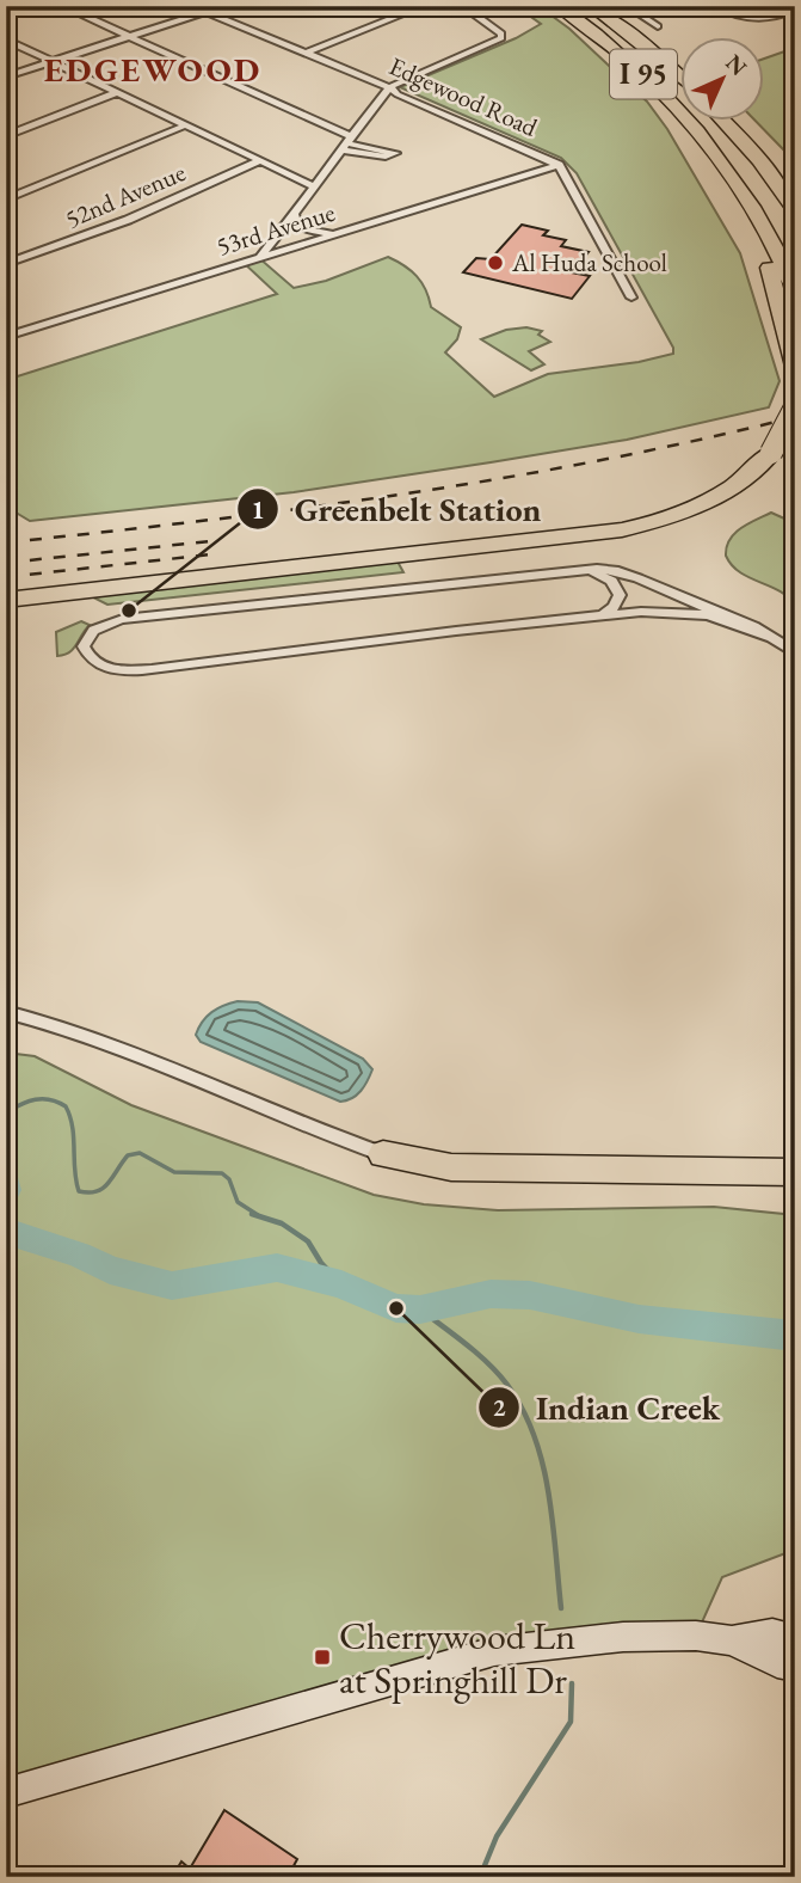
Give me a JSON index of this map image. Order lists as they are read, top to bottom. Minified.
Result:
{"streets":{"highway":["I 95"],"street":["Edgewood Road","52nd Avenue","53rd Avenue"]},"crossings":[["Edgewood Road","53rd Avenue"]],"districts":["EDGEWOOD"],"places":{"other":["Al Huda School","Greenbelt Station","Indian Creek"],"transit":["Cherrywood Ln at Springhill Dr"]},"north":"top right"}
